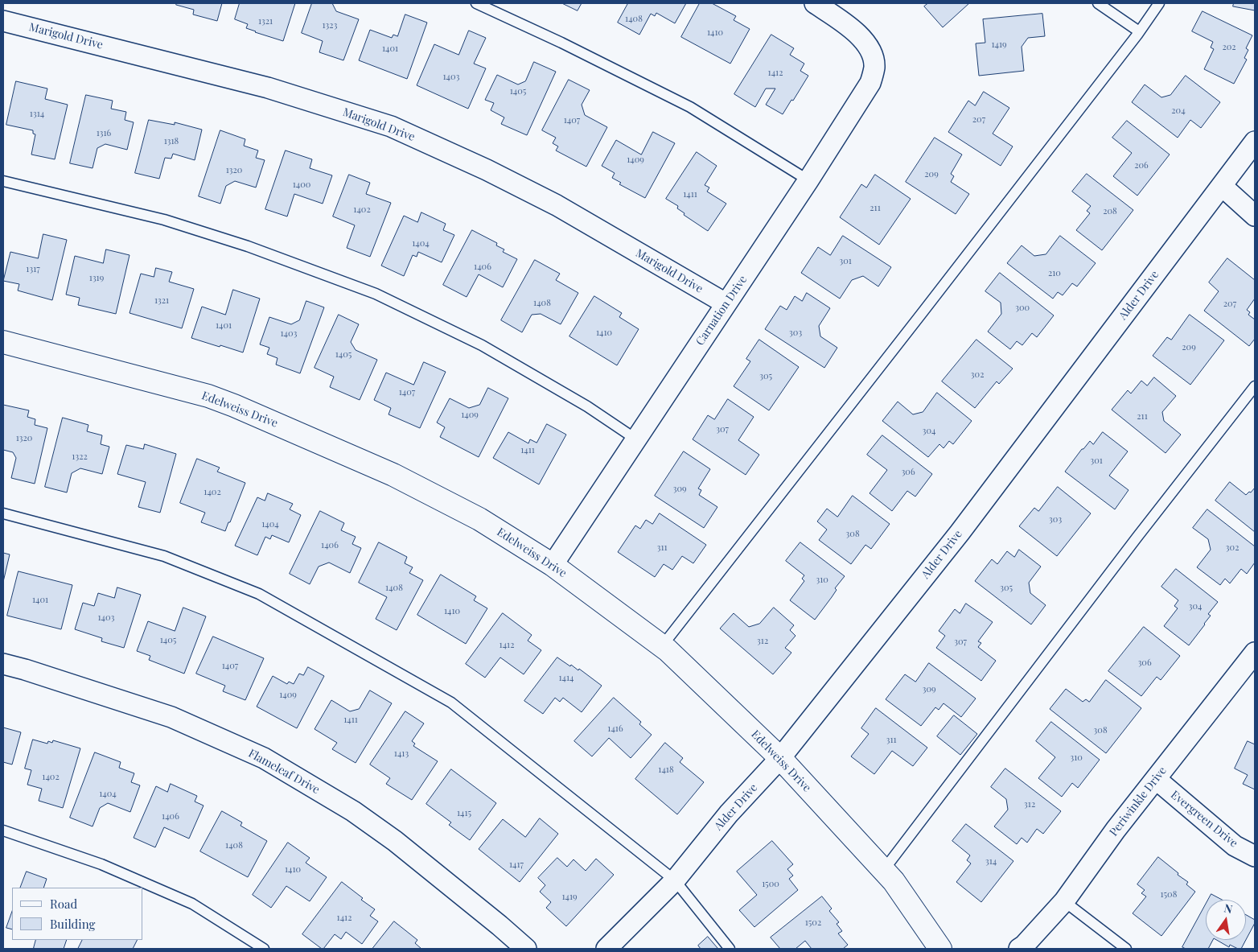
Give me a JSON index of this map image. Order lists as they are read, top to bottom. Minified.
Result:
{"streets":{"street":["Marigold Drive","Alder Drive","Carnation Drive","Edelweiss Drive","Flameleaf Drive","Periwinkle Drive","Evergreen Drive"]},"crossings":[["Marigold Drive","Carnation Drive"],["Alder Drive","Edelweiss Drive"],["Carnation Drive","Edelweiss Drive"],["Periwinkle Drive","Evergreen Drive"]],"house_numbers":["1408","1321","1323","1410","1419","202","1401","1412","1403","1405","204","1314","207","1407","1316","1318","1409","206","1320","209","1400","1411","211","1402","208","1404","301","1406","1317","210","1319","1321","1408","207","300","1401","1410","303","1403","209","1405","302","305","1407","1409","211","307","304","1320","1411","1322","301","306","309","1402","303","1404","308","1406","311","302","310","1408","305","1401","304","1410","1403","1405","312","307","1412","306","1407","1414","309","1409","1411","1416","308","311","1413","310","1418","1402","1404","312","1415","1406","1408","314","1417","1410","1500","1508","1419","1412","1502"],"legend":["Road","Building"],"north":"top"}
